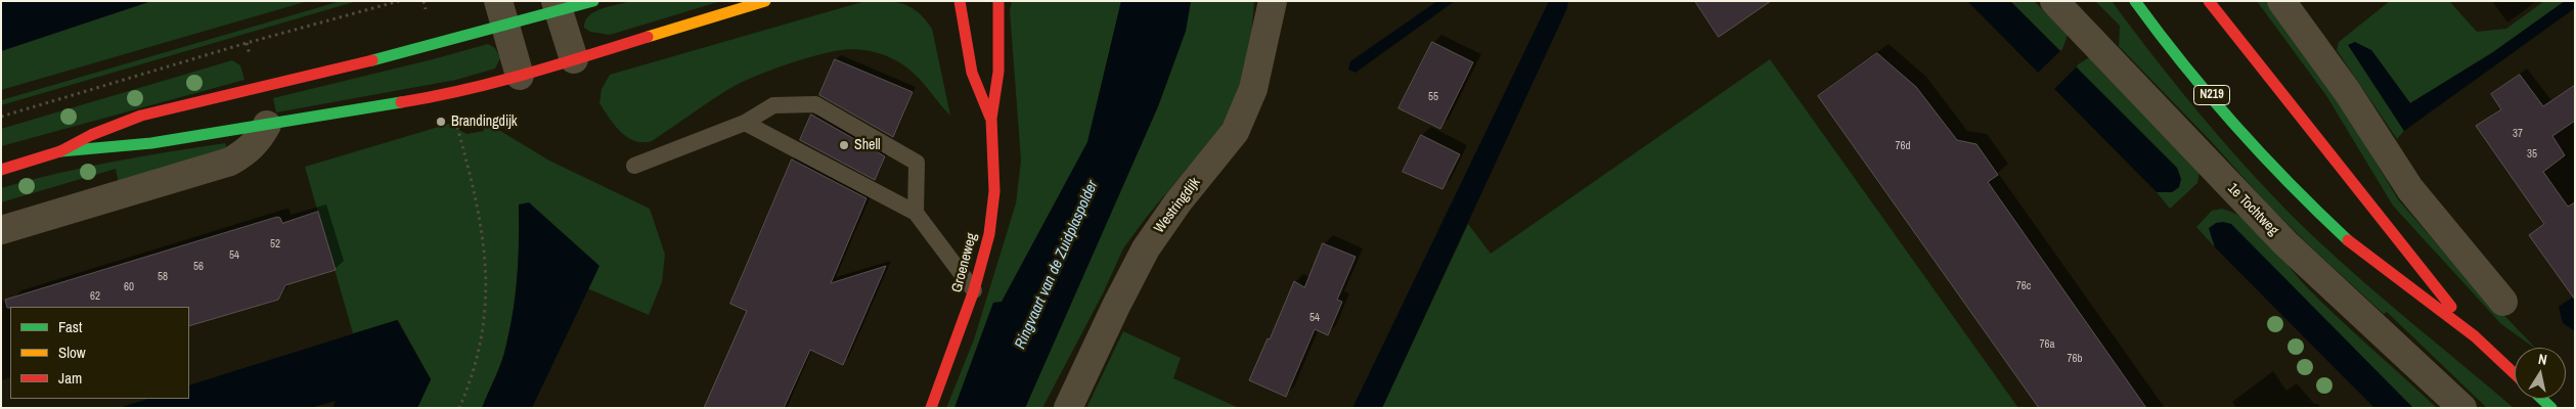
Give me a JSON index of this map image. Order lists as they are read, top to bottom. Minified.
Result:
{"streets":{"street":["N219","Westringdijk","1e Tochtweg","Groeneweg"]},"water":["Ringvaart van de Zuidplaspolder"],"places":["Brandingdijk","Shell"],"house_numbers":["55","37","76d","35","52","54","56","58","76c","60","62","54","76a","76b"],"legend":["Fast","Slow","Jam"],"north":"top"}
